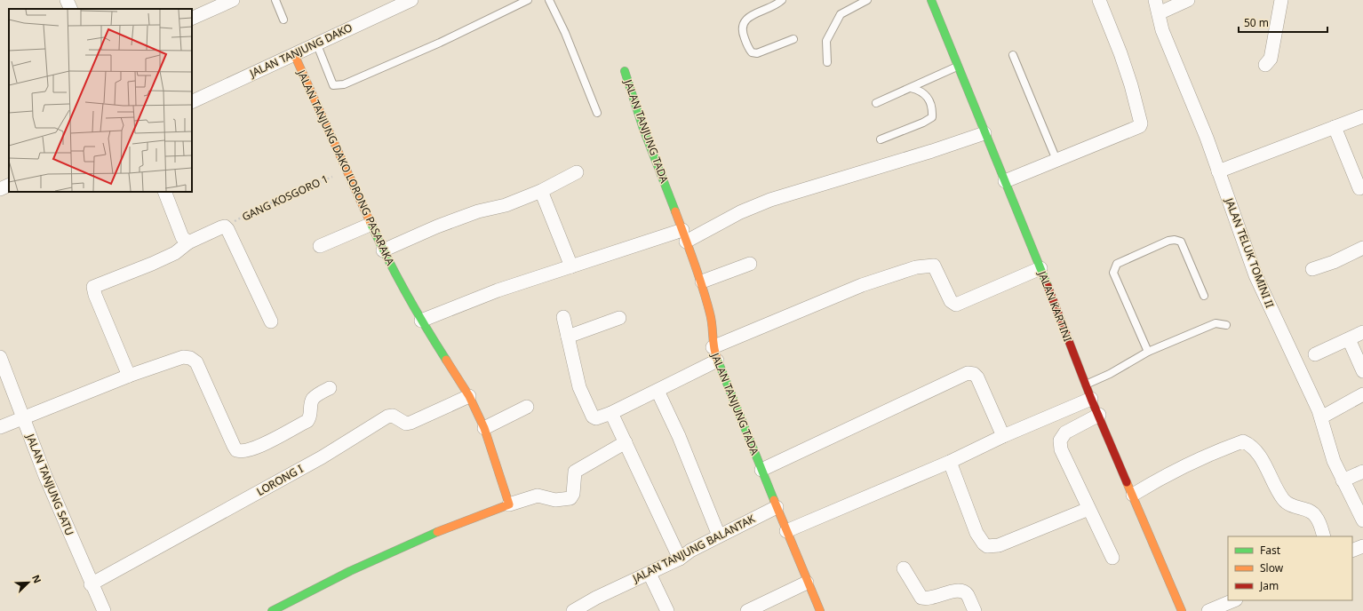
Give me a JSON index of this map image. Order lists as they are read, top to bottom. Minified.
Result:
{"streets":{"street":["JALAN TANJUNG DAKO","JALAN TANJUNG TADA","JALAN TANJUNG DAKO LORONG PASARAKA","JALAN TELUK TOMINI II","JALAN KARTINI","LORONG I","JALAN TANJUNG SATU","JALAN TANJUNG BALANTAK"],"path":["GANG KOSGORO 1"]},"crossings":[["JALAN TANJUNG DAKO","JALAN TANJUNG DAKO LORONG PASARAKA"],["JALAN TANJUNG TADA","JALAN TANJUNG BALANTAK"],["JALAN TANJUNG DAKO LORONG PASARAKA","GANG KOSGORO 1"],["JALAN TANJUNG DAKO LORONG PASARAKA","LORONG I"],["LORONG I","JALAN TANJUNG SATU"]],"legend":["Fast","Slow","Jam"],"scale_bar":"50 m","north":"top right"}
